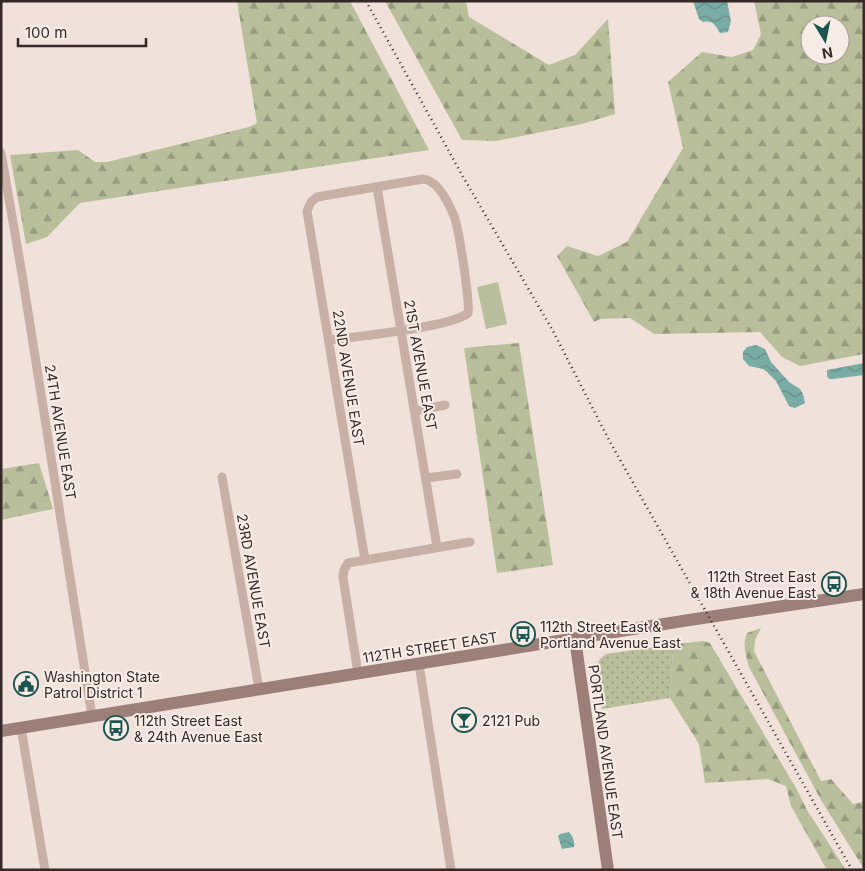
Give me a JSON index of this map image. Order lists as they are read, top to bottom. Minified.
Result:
{"streets":{"main road":["112TH STREET EAST","PORTLAND AVENUE EAST"],"street":["21ST AVENUE EAST","22ND AVENUE EAST","24TH AVENUE EAST","23RD AVENUE EAST"]},"crossings":[["21ST AVENUE EAST","22ND AVENUE EAST"],["24TH AVENUE EAST","112TH STREET EAST"],["23RD AVENUE EAST","112TH STREET EAST"],["112TH STREET EAST","PORTLAND AVENUE EAST"]],"places":{"bus stop":["112th Street East & 18th Avenue East","112th Street East & Portland Avenue East","112th Street East & 24th Avenue East"],"public building":["Washington State Patrol District 1"],"bar":["2121 Pub"]},"scale_bar":"100 m","north":"bottom"}
